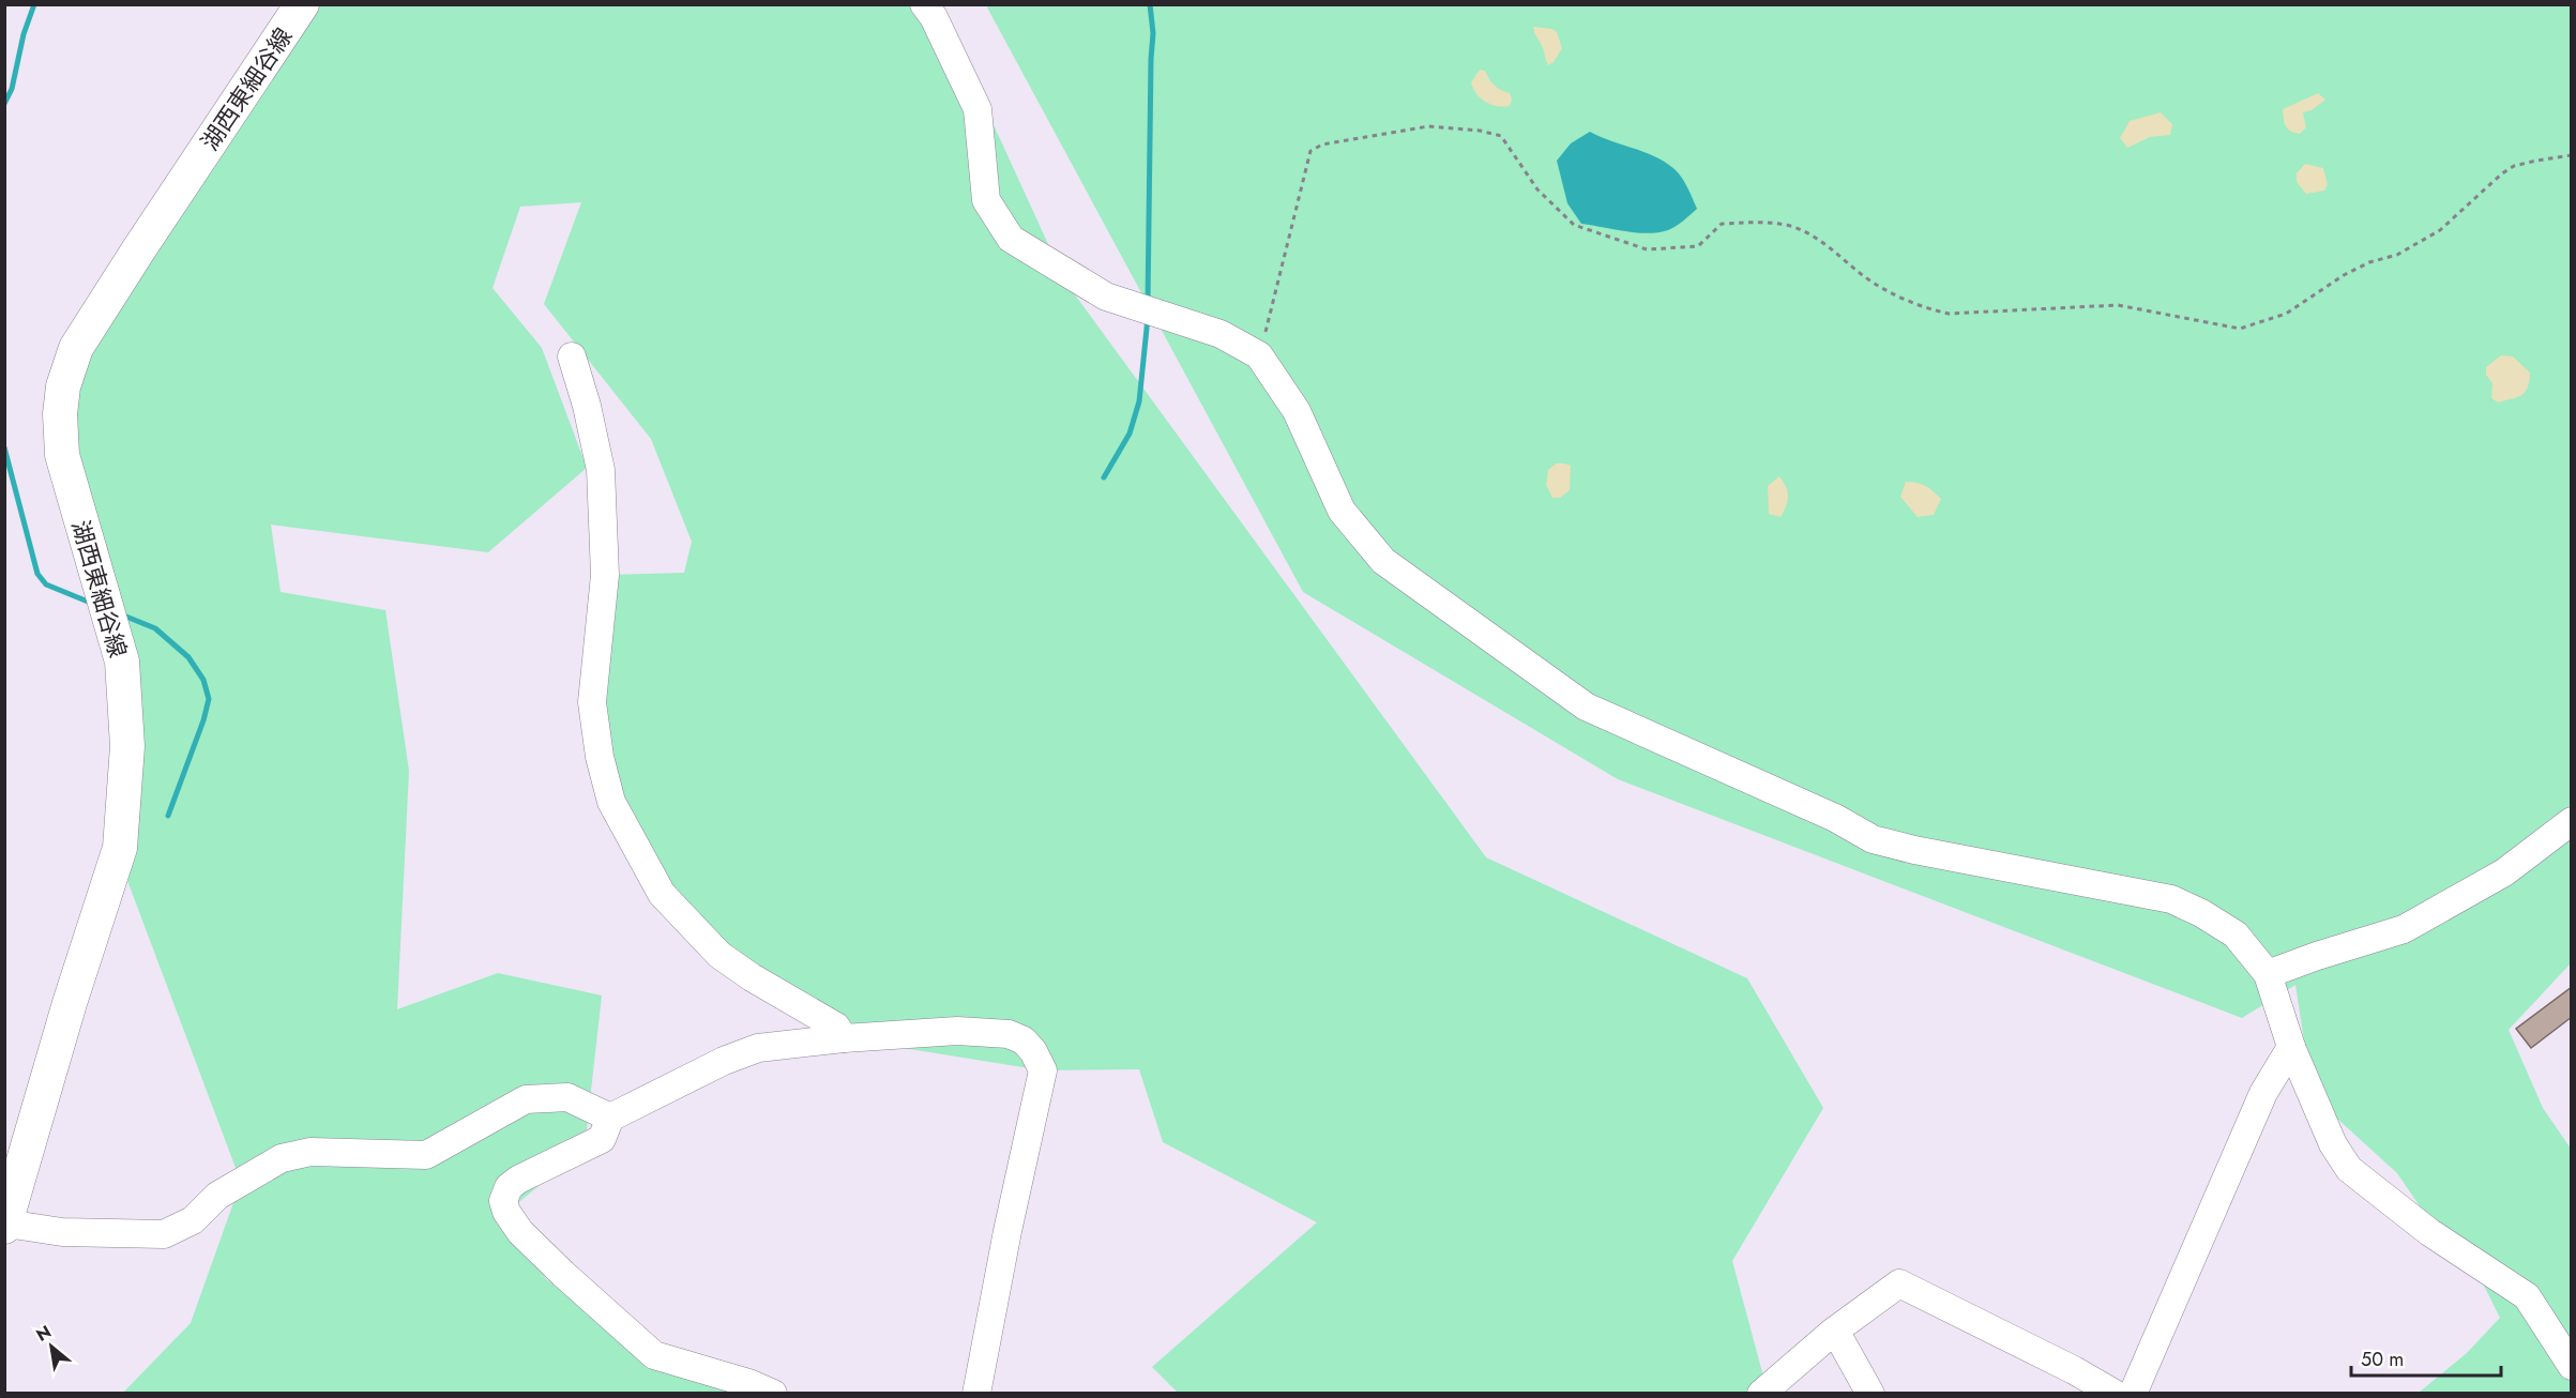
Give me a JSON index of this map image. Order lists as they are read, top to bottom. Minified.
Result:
{"streets":{"main road":["湖西東細谷線"]},"scale_bar":"50 m","north":"top left"}
